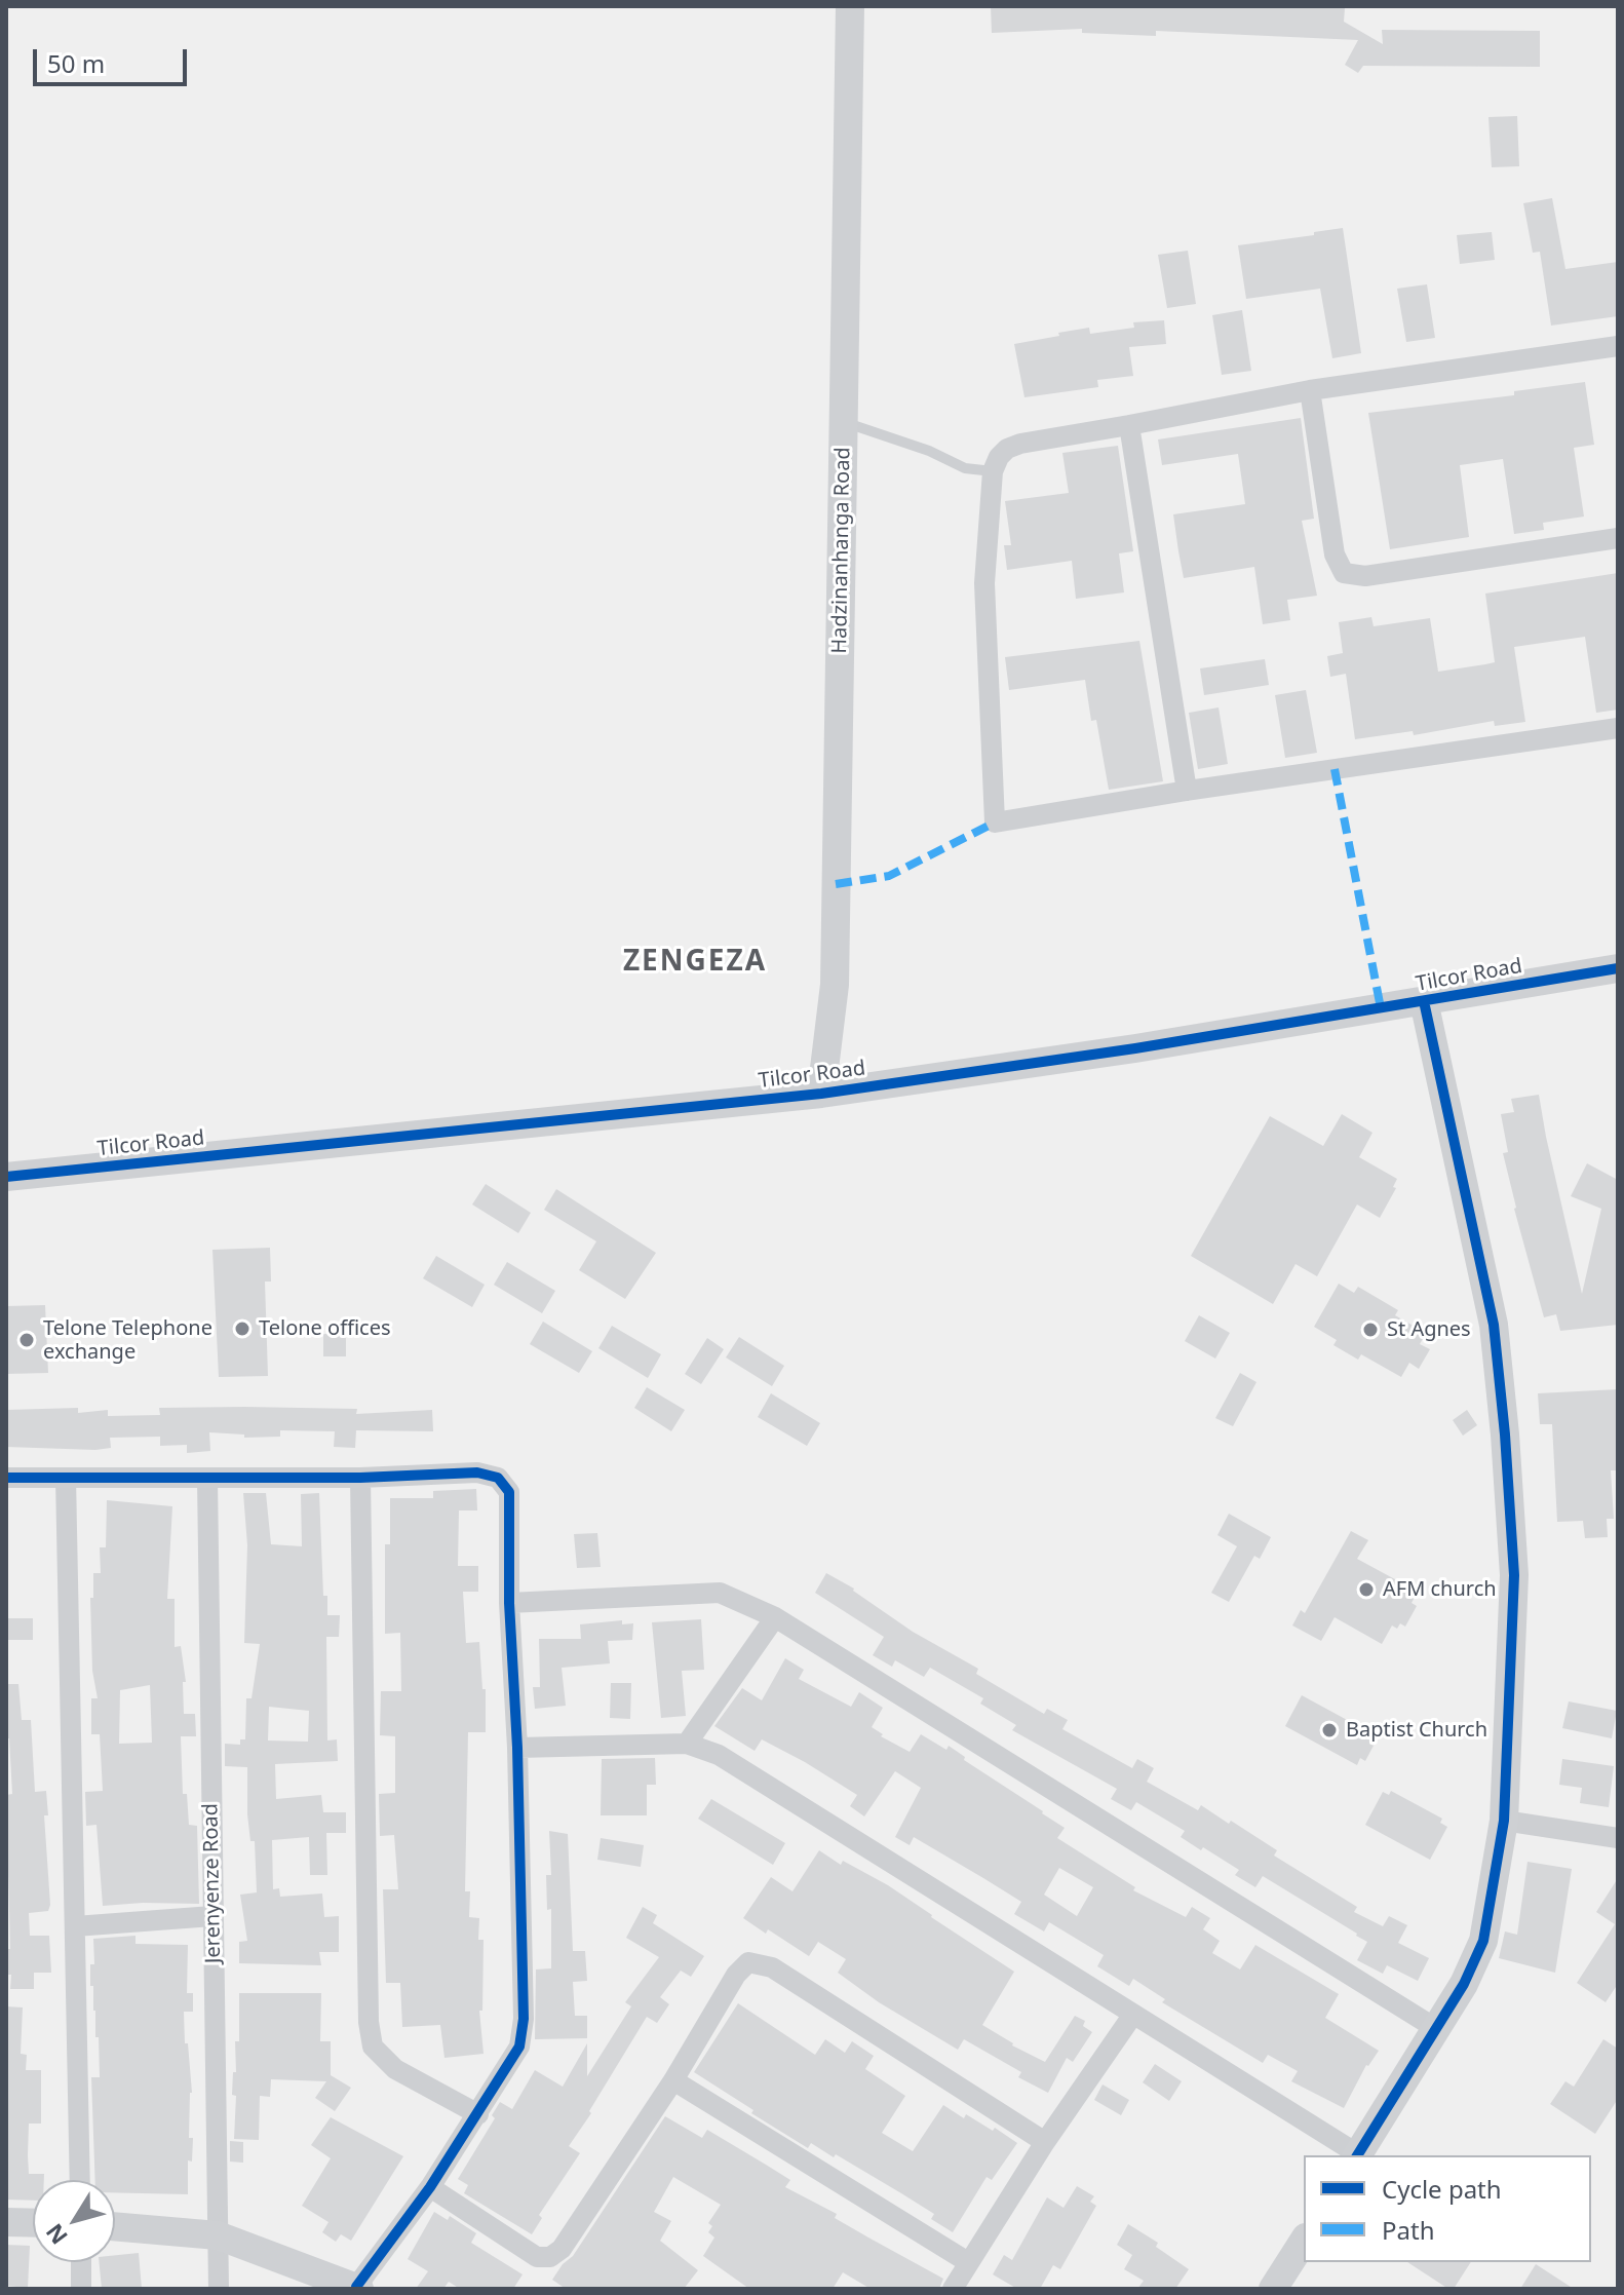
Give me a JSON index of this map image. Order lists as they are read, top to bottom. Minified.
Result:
{"streets":{"street":["Hadzinanhanga Road","Tilcor Road","Jerenyenze Road"]},"crossings":[["Hadzinanhanga Road","Tilcor Road"]],"districts":["ZENGEZA"],"places":["Telone offices","St Agnes","Telone Telephone exchange","AFM church","Baptist Church"],"legend":["Cycle path","Path"],"scale_bar":"50 m","north":"bottom left"}
